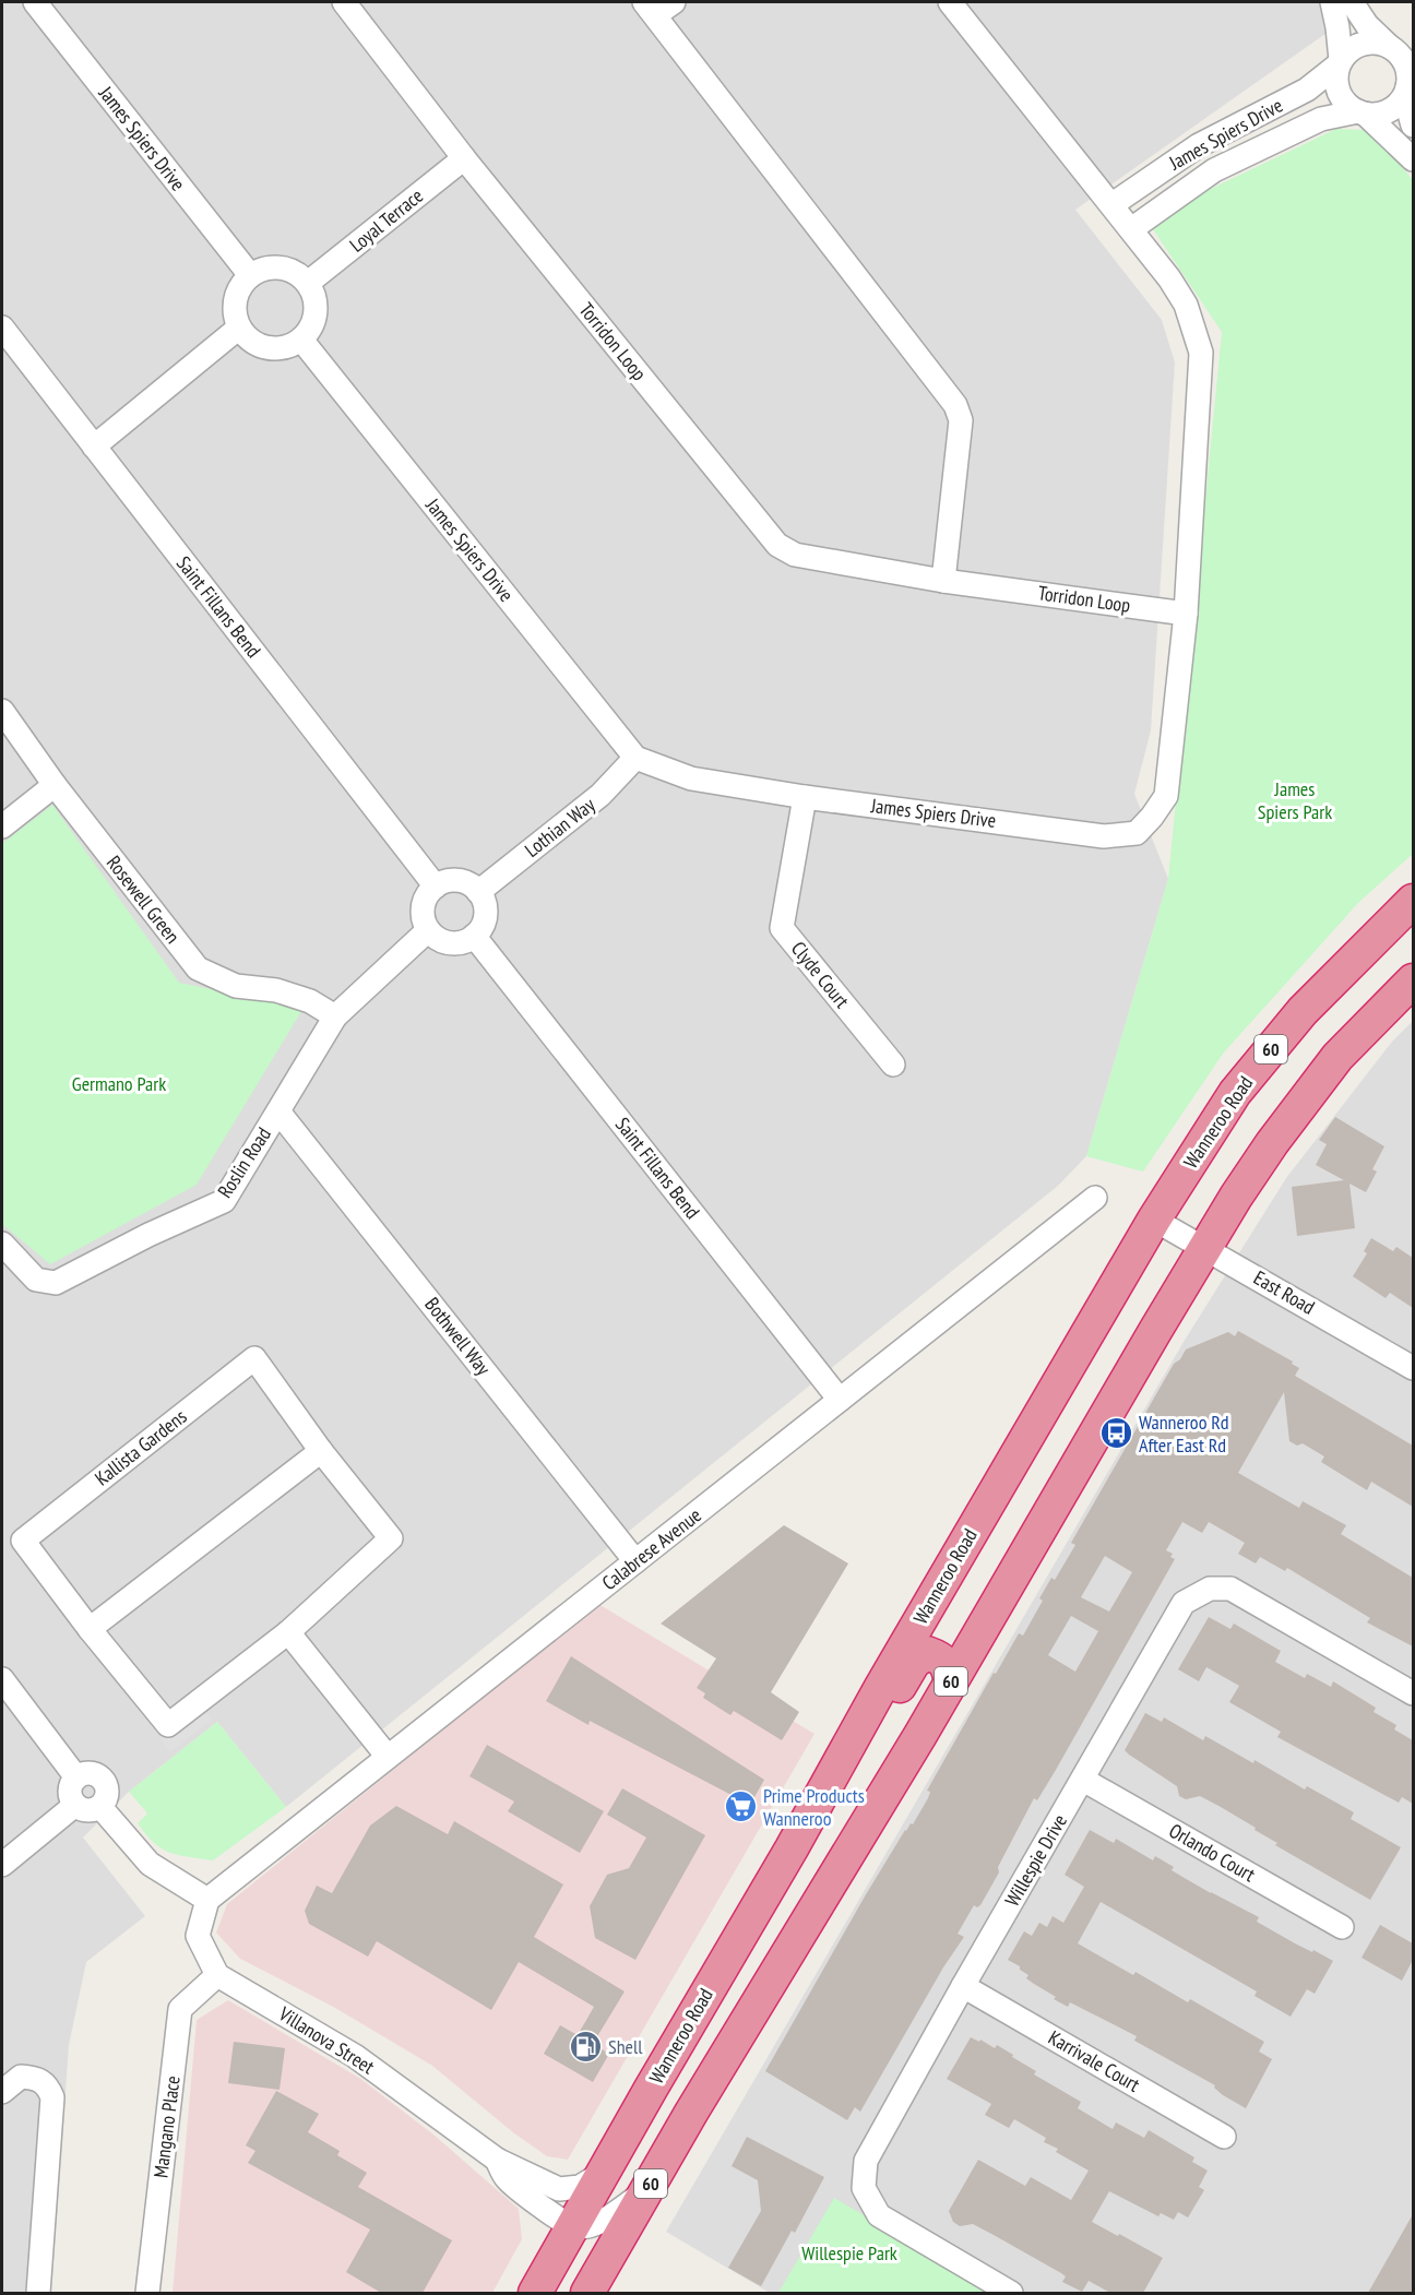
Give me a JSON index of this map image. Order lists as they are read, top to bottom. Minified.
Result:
{"streets":{"highway":["60","Wanneroo Road"],"street":["James Spiers Drive","Loyal Terrace","Torridon Loop","Saint Fillans Bend","Lothian Way","Rosewell Green","Clyde Court","Roslin Road","East Road","Bothwell Way","Kallista Gardens","Calabrese Avenue","Orlando Court","Willespie Drive","Villanova Street","Karrivale Court","Mangano Place"]},"crossings":[["James Spiers Drive","Loyal Terrace"],["James Spiers Drive","Torridon Loop"],["James Spiers Drive","Lothian Way"],["James Spiers Drive","Clyde Court"],["Loyal Terrace","Torridon Loop"],["Saint Fillans Bend","Lothian Way"],["Saint Fillans Bend","Roslin Road"],["Saint Fillans Bend","Calabrese Avenue"],["Lothian Way","Roslin Road"],["Rosewell Green","Roslin Road"],["60","Wanneroo Road"],["60","East Road"],["Wanneroo Road","East Road"],["Wanneroo Road","Villanova Street"],["Roslin Road","Bothwell Way"],["Bothwell Way","Calabrese Avenue"],["Orlando Court","Willespie Drive"],["Willespie Drive","Karrivale Court"],["Villanova Street","Mangano Place"]],"parks":["James Spiers Park","Germano Park","Willespie Park"],"places":{"bus stop":["Wanneroo Rd After East Rd"],"supermarket":["Prime Products Wanneroo"],"fuel station":["Shell"]}}
